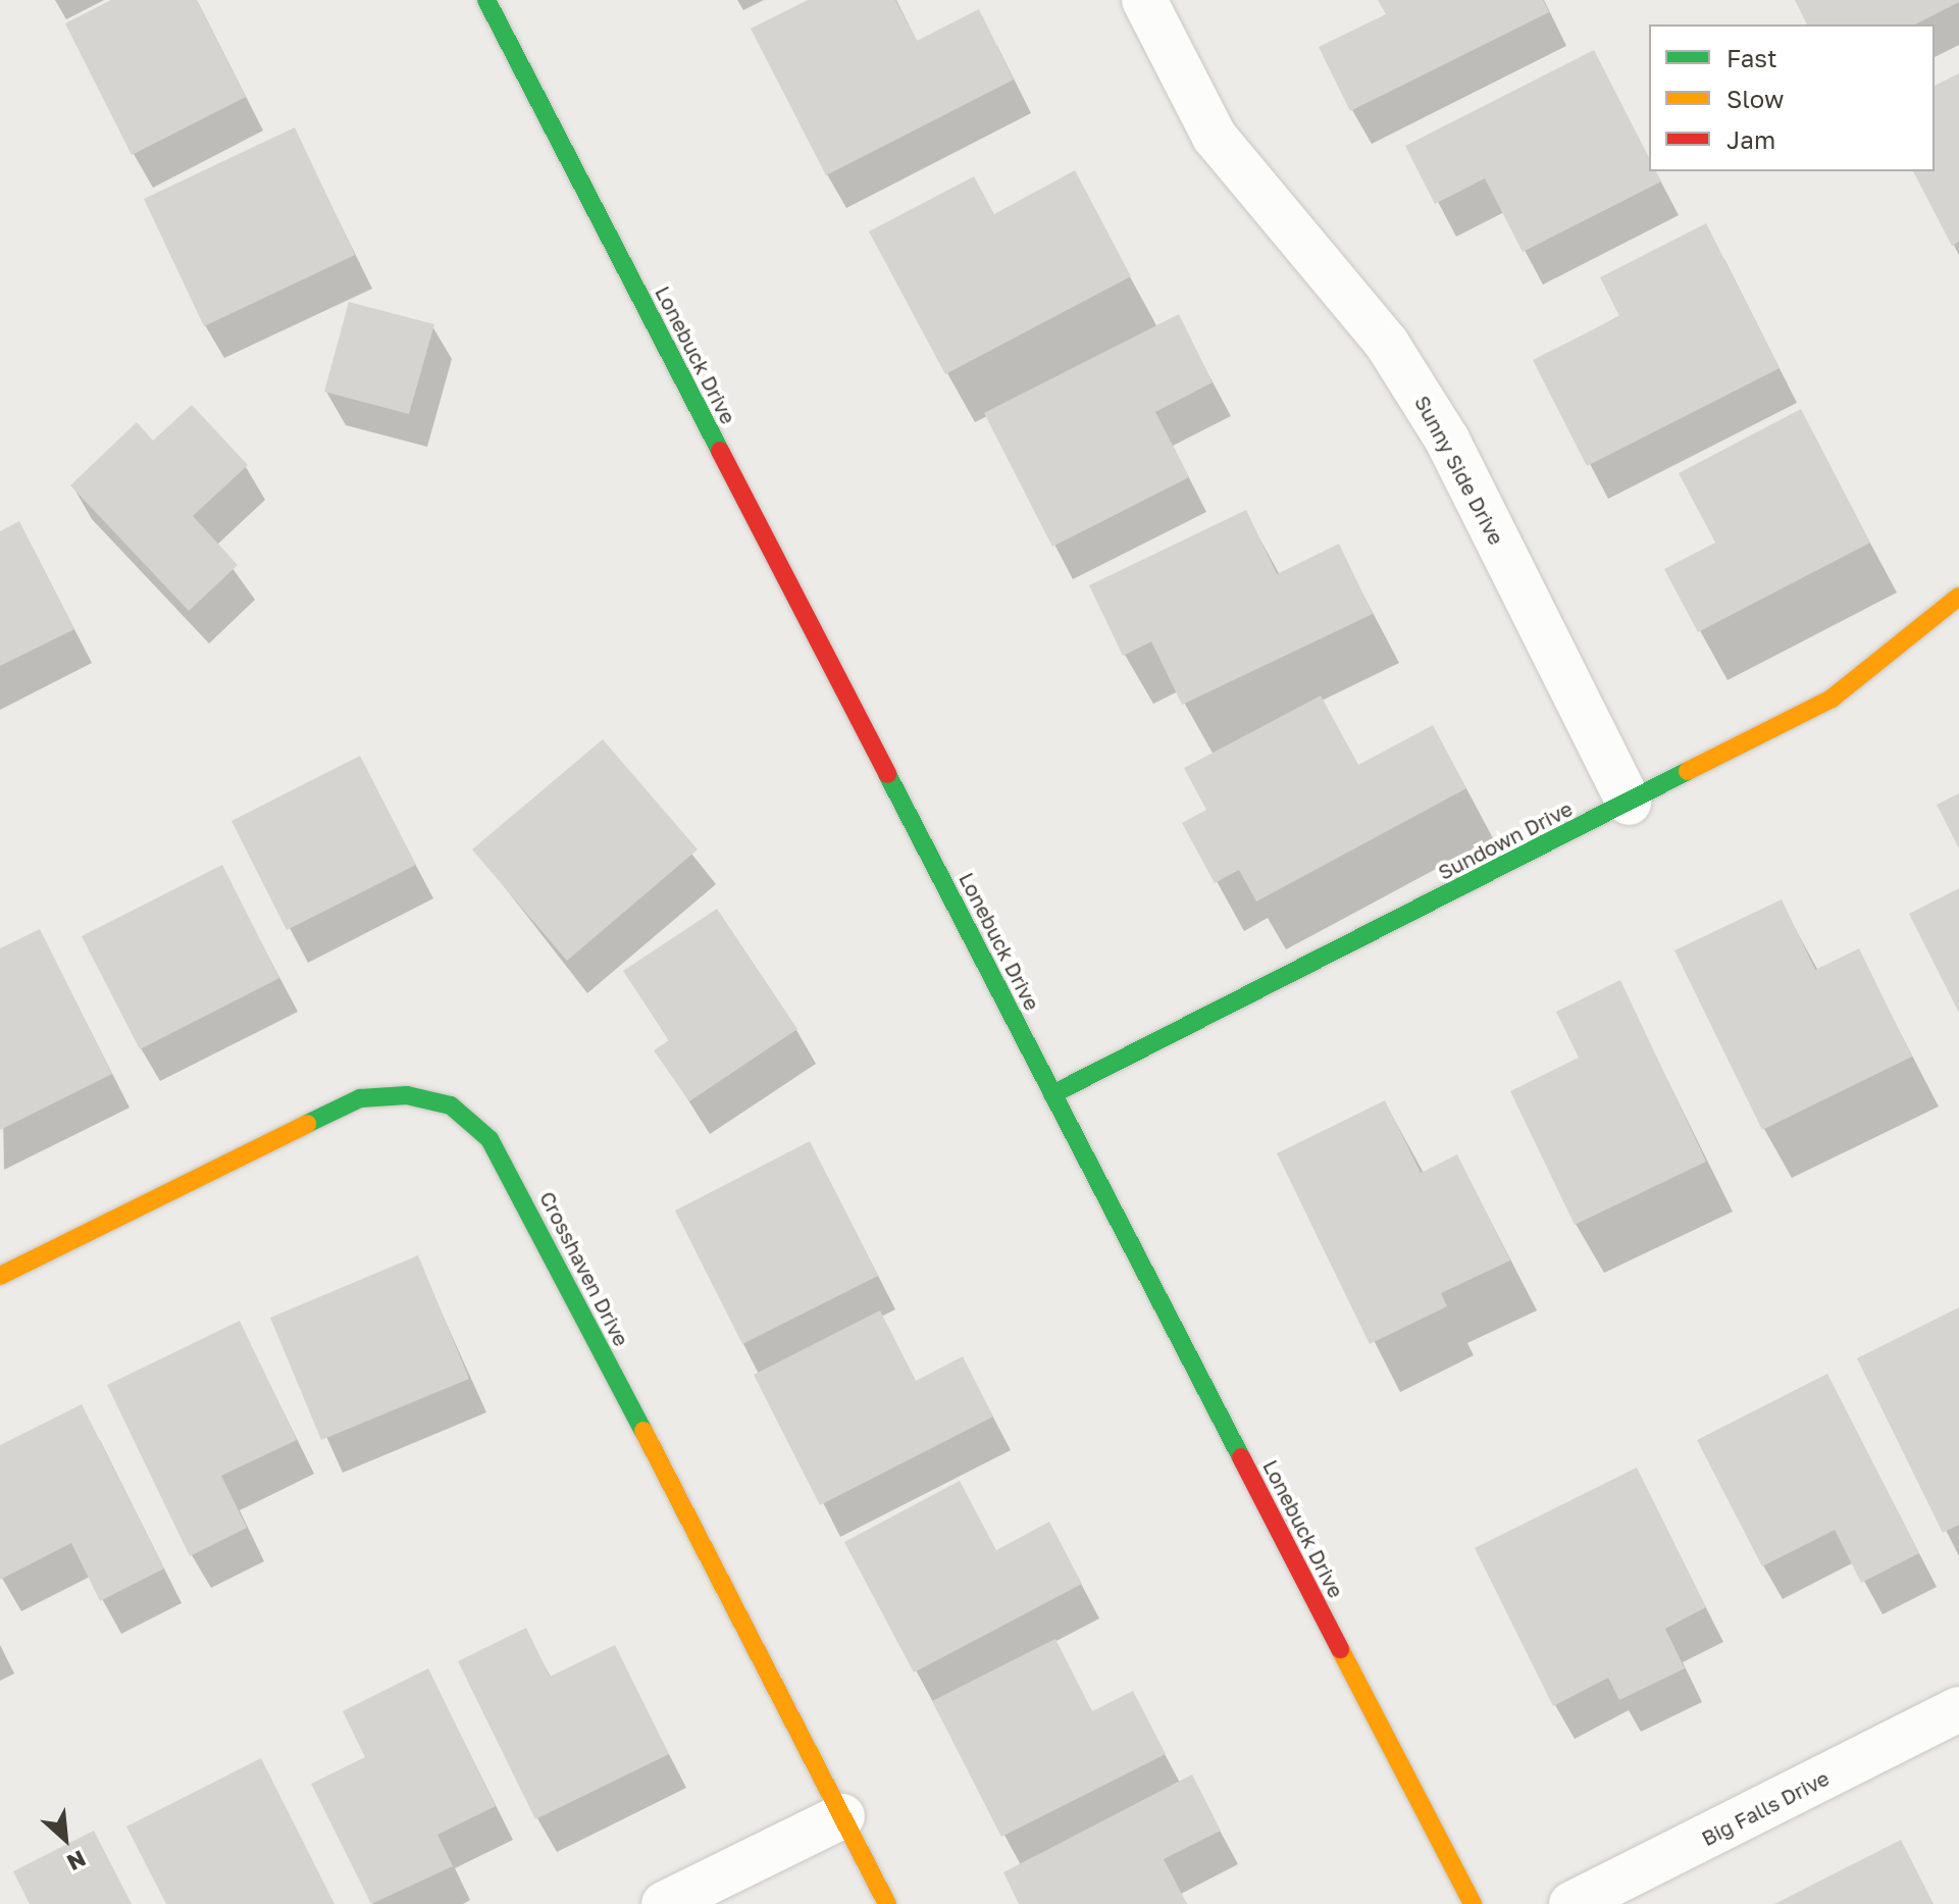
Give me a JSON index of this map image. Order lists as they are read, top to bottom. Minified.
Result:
{"streets":{"street":["Lonebuck Drive","Sunny Side Drive","Sundown Drive","Crosshaven Drive","Big Falls Drive"]},"crossings":[["Lonebuck Drive","Sundown Drive"],["Sunny Side Drive","Sundown Drive"]],"legend":["Fast","Slow","Jam"],"north":"bottom right"}
